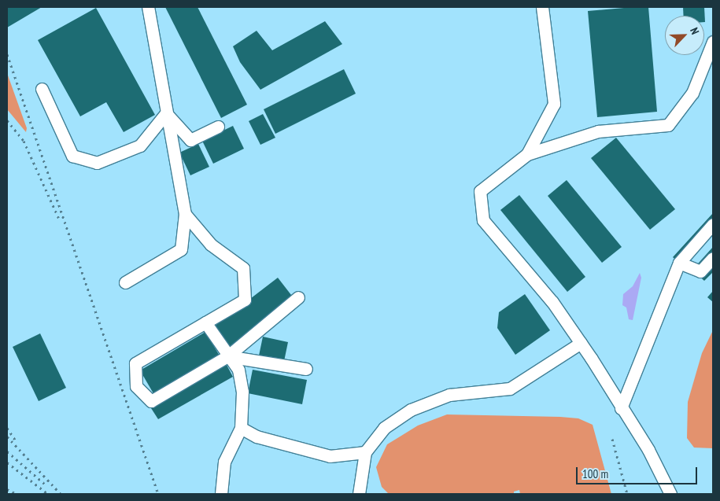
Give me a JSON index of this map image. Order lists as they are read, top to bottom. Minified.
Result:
{"scale_bar":"100 m","north":"top right"}
